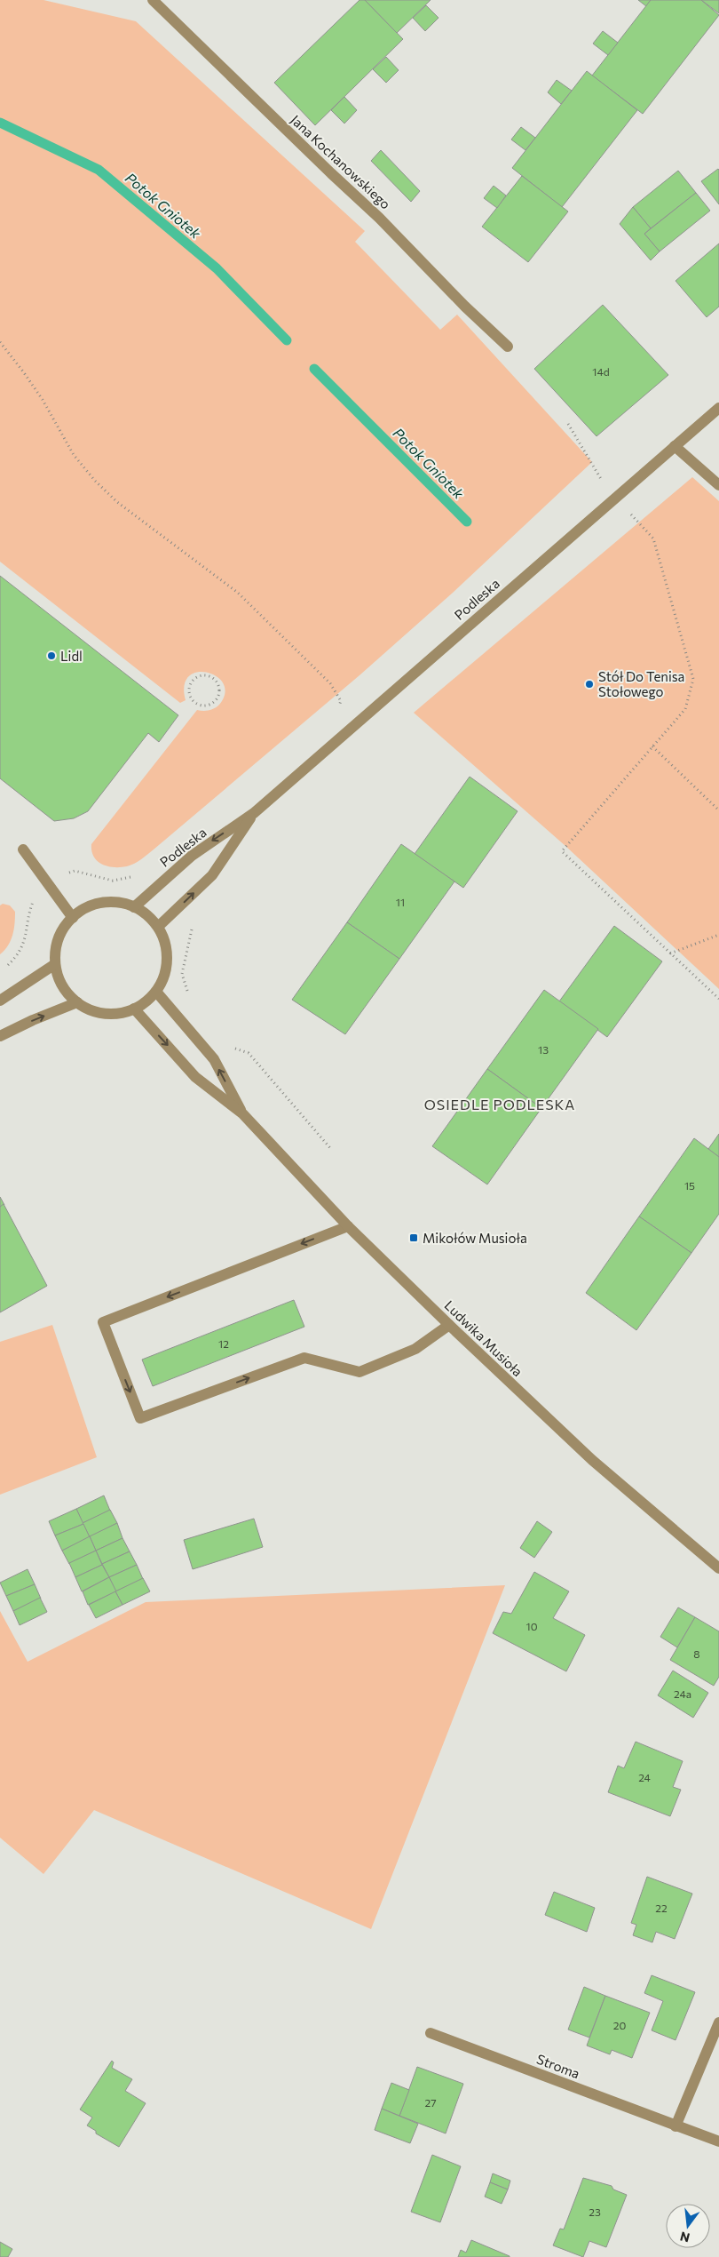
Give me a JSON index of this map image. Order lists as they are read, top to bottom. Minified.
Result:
{"streets":{"street":["Jana Kochanowskiego","Podleska","Ludwika Musioła","Stroma"]},"crossings":[["Podleska","Ludwika Musioła"]],"districts":["OSIEDLE PODLESKA"],"water":["Potok Gniotek"],"places":{"other":["Lidl","Stół Do Tenisa Stołowego"],"transit":["Mikołów Musioła"]},"house_numbers":["14d","11","13","15","12","10","8","24a","24","22","20","27","23"],"north":"bottom"}
